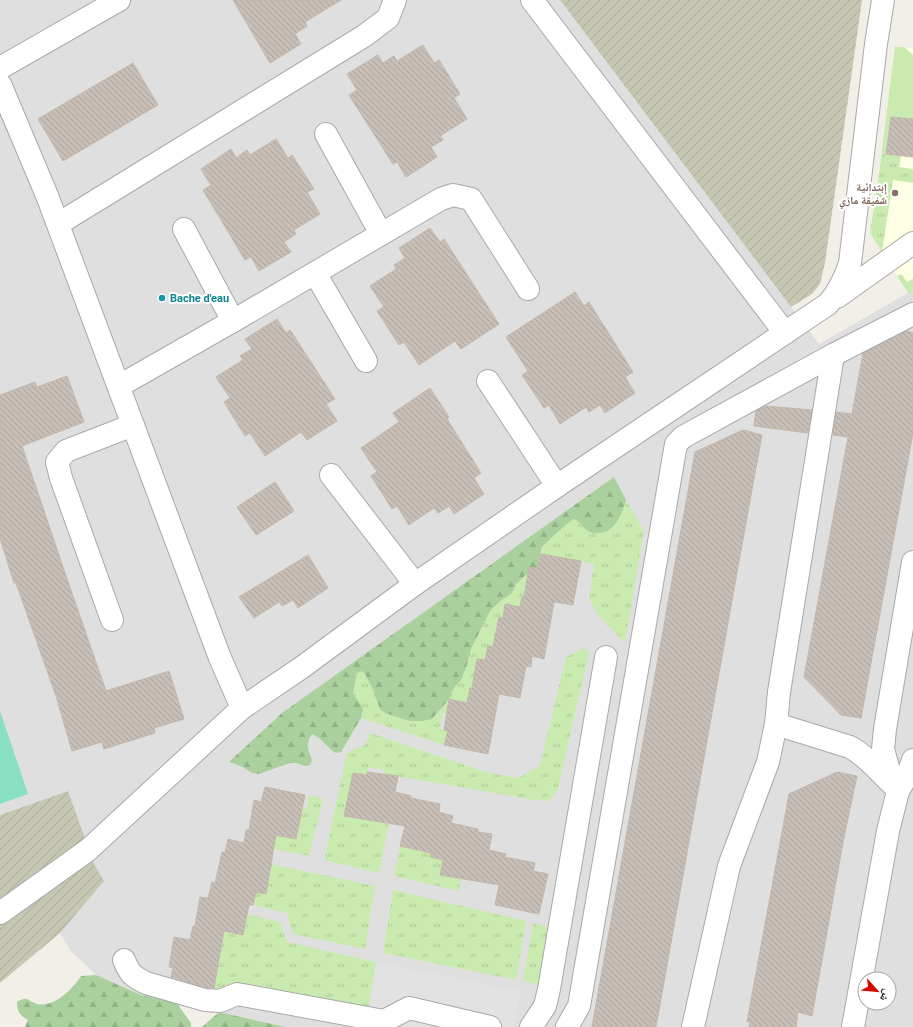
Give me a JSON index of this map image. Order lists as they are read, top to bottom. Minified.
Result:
{"places":["إبتدائية شفيقة مازي","Bache d'eau"],"north":"bottom right"}
